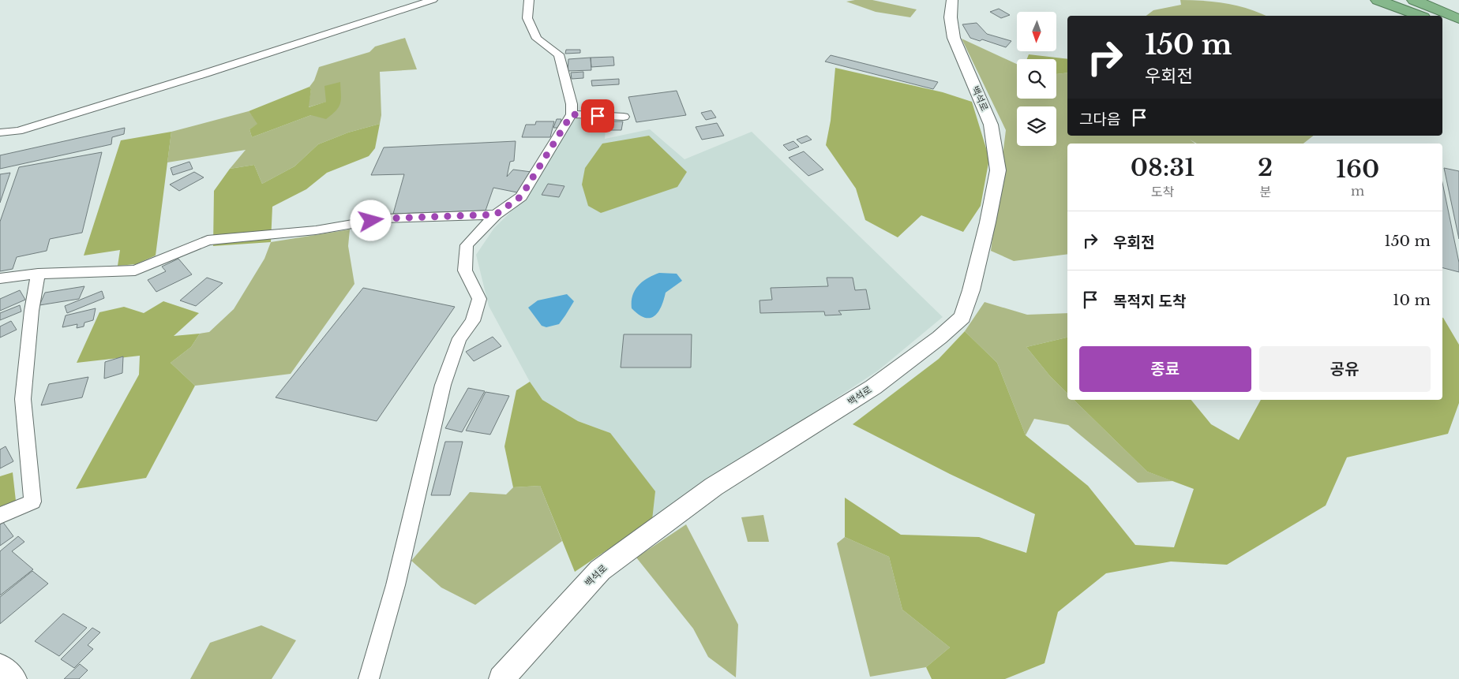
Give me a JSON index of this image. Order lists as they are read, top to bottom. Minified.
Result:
{"streets":{"street":["백석로"]},"north":"bottom","page":{"turn":["150 m","우회전"],"then":"그다음","eta":["08:31","도착","2","분","160","m"],"list":[{"name":"우회전","value":"150 m"},{"name":"목적지 도착","value":"10 m"}],"buttons":["종료","공유"]}}
